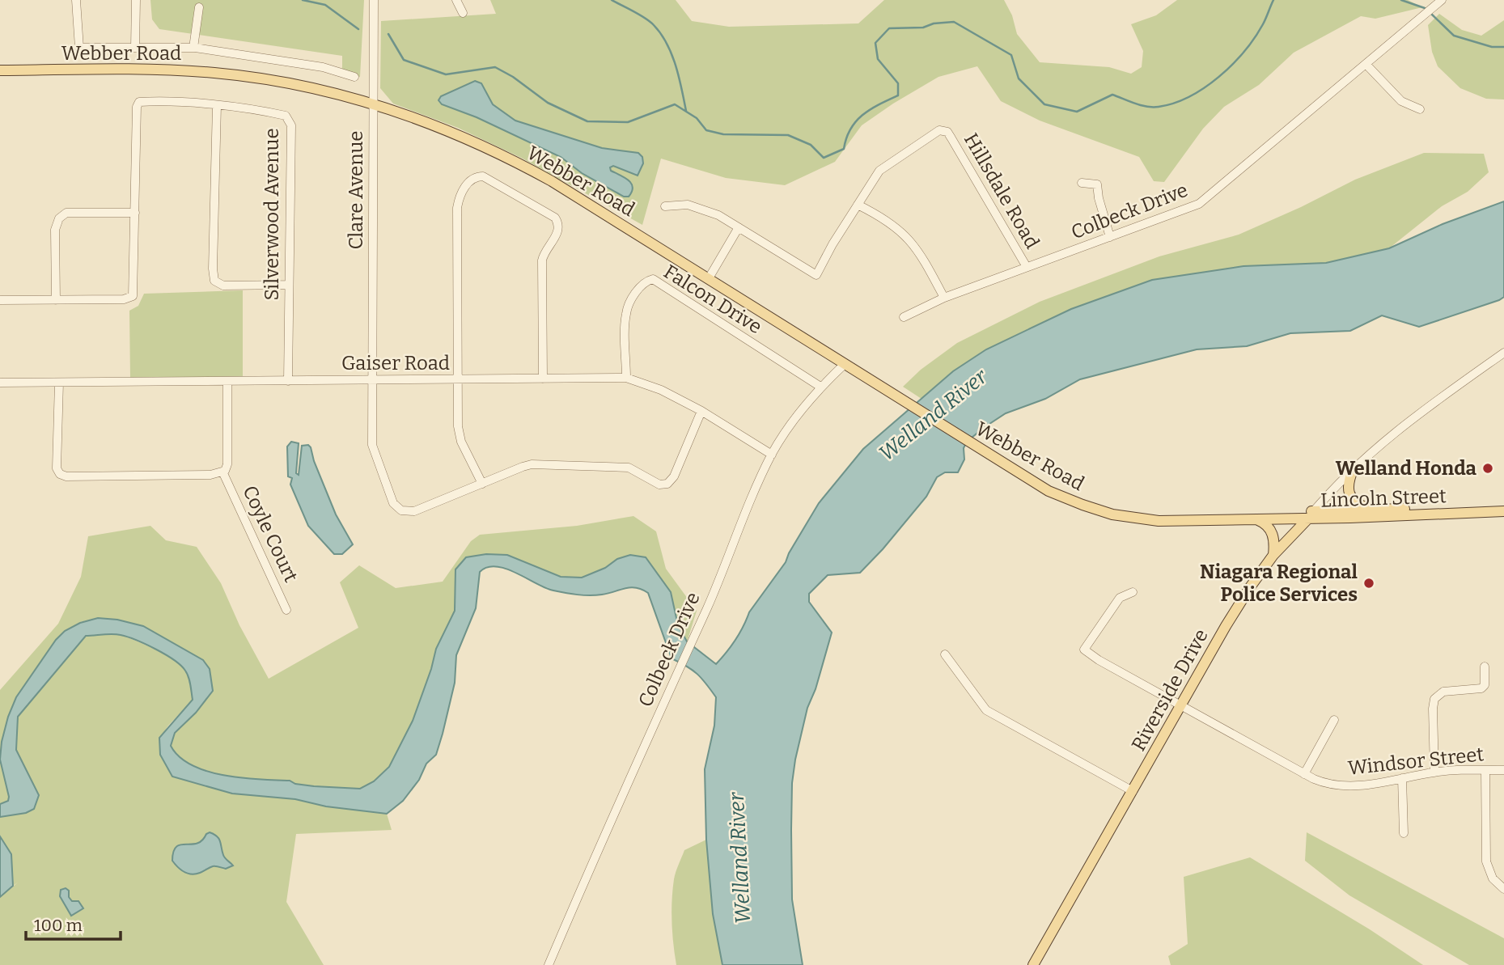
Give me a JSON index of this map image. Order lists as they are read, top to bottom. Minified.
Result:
{"streets":{"main road":["Webber Road","Lincoln Street","Riverside Drive"],"street":["Clare Avenue","Hillsdale Road","Colbeck Drive","Silverwood Avenue","Falcon Drive","Gaiser Road","Coyle Court","Windsor Street"]},"crossings":[["Webber Road","Clare Avenue"],["Webber Road","Colbeck Drive"],["Webber Road","Lincoln Street"],["Webber Road","Riverside Drive"],["Clare Avenue","Gaiser Road"],["Hillsdale Road","Colbeck Drive"],["Colbeck Drive","Falcon Drive"],["Colbeck Drive","Gaiser Road"],["Silverwood Avenue","Gaiser Road"],["Falcon Drive","Gaiser Road"],["Lincoln Street","Riverside Drive"],["Riverside Drive","Windsor Street"]],"water":["Welland River"],"places":["Welland Honda","Niagara Regional Police Services"],"scale_bar":"100 m"}
